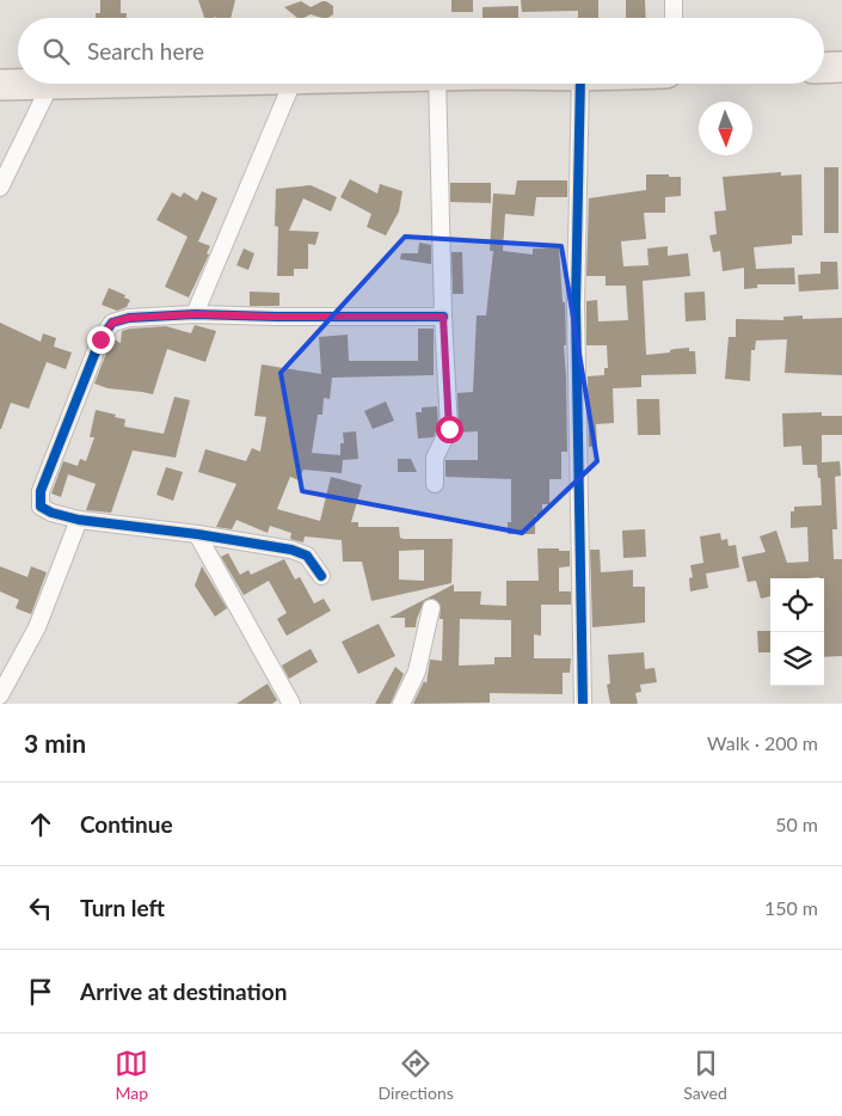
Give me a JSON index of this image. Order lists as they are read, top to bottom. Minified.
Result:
{"north":"bottom","page":{"search":"Search here","heading":["3 min","Walk · 200 m"],"list":[["Continue","50 m"],["Turn left","150 m"],"Arrive at destination"],"nav":["Map","Directions","Saved"]}}
